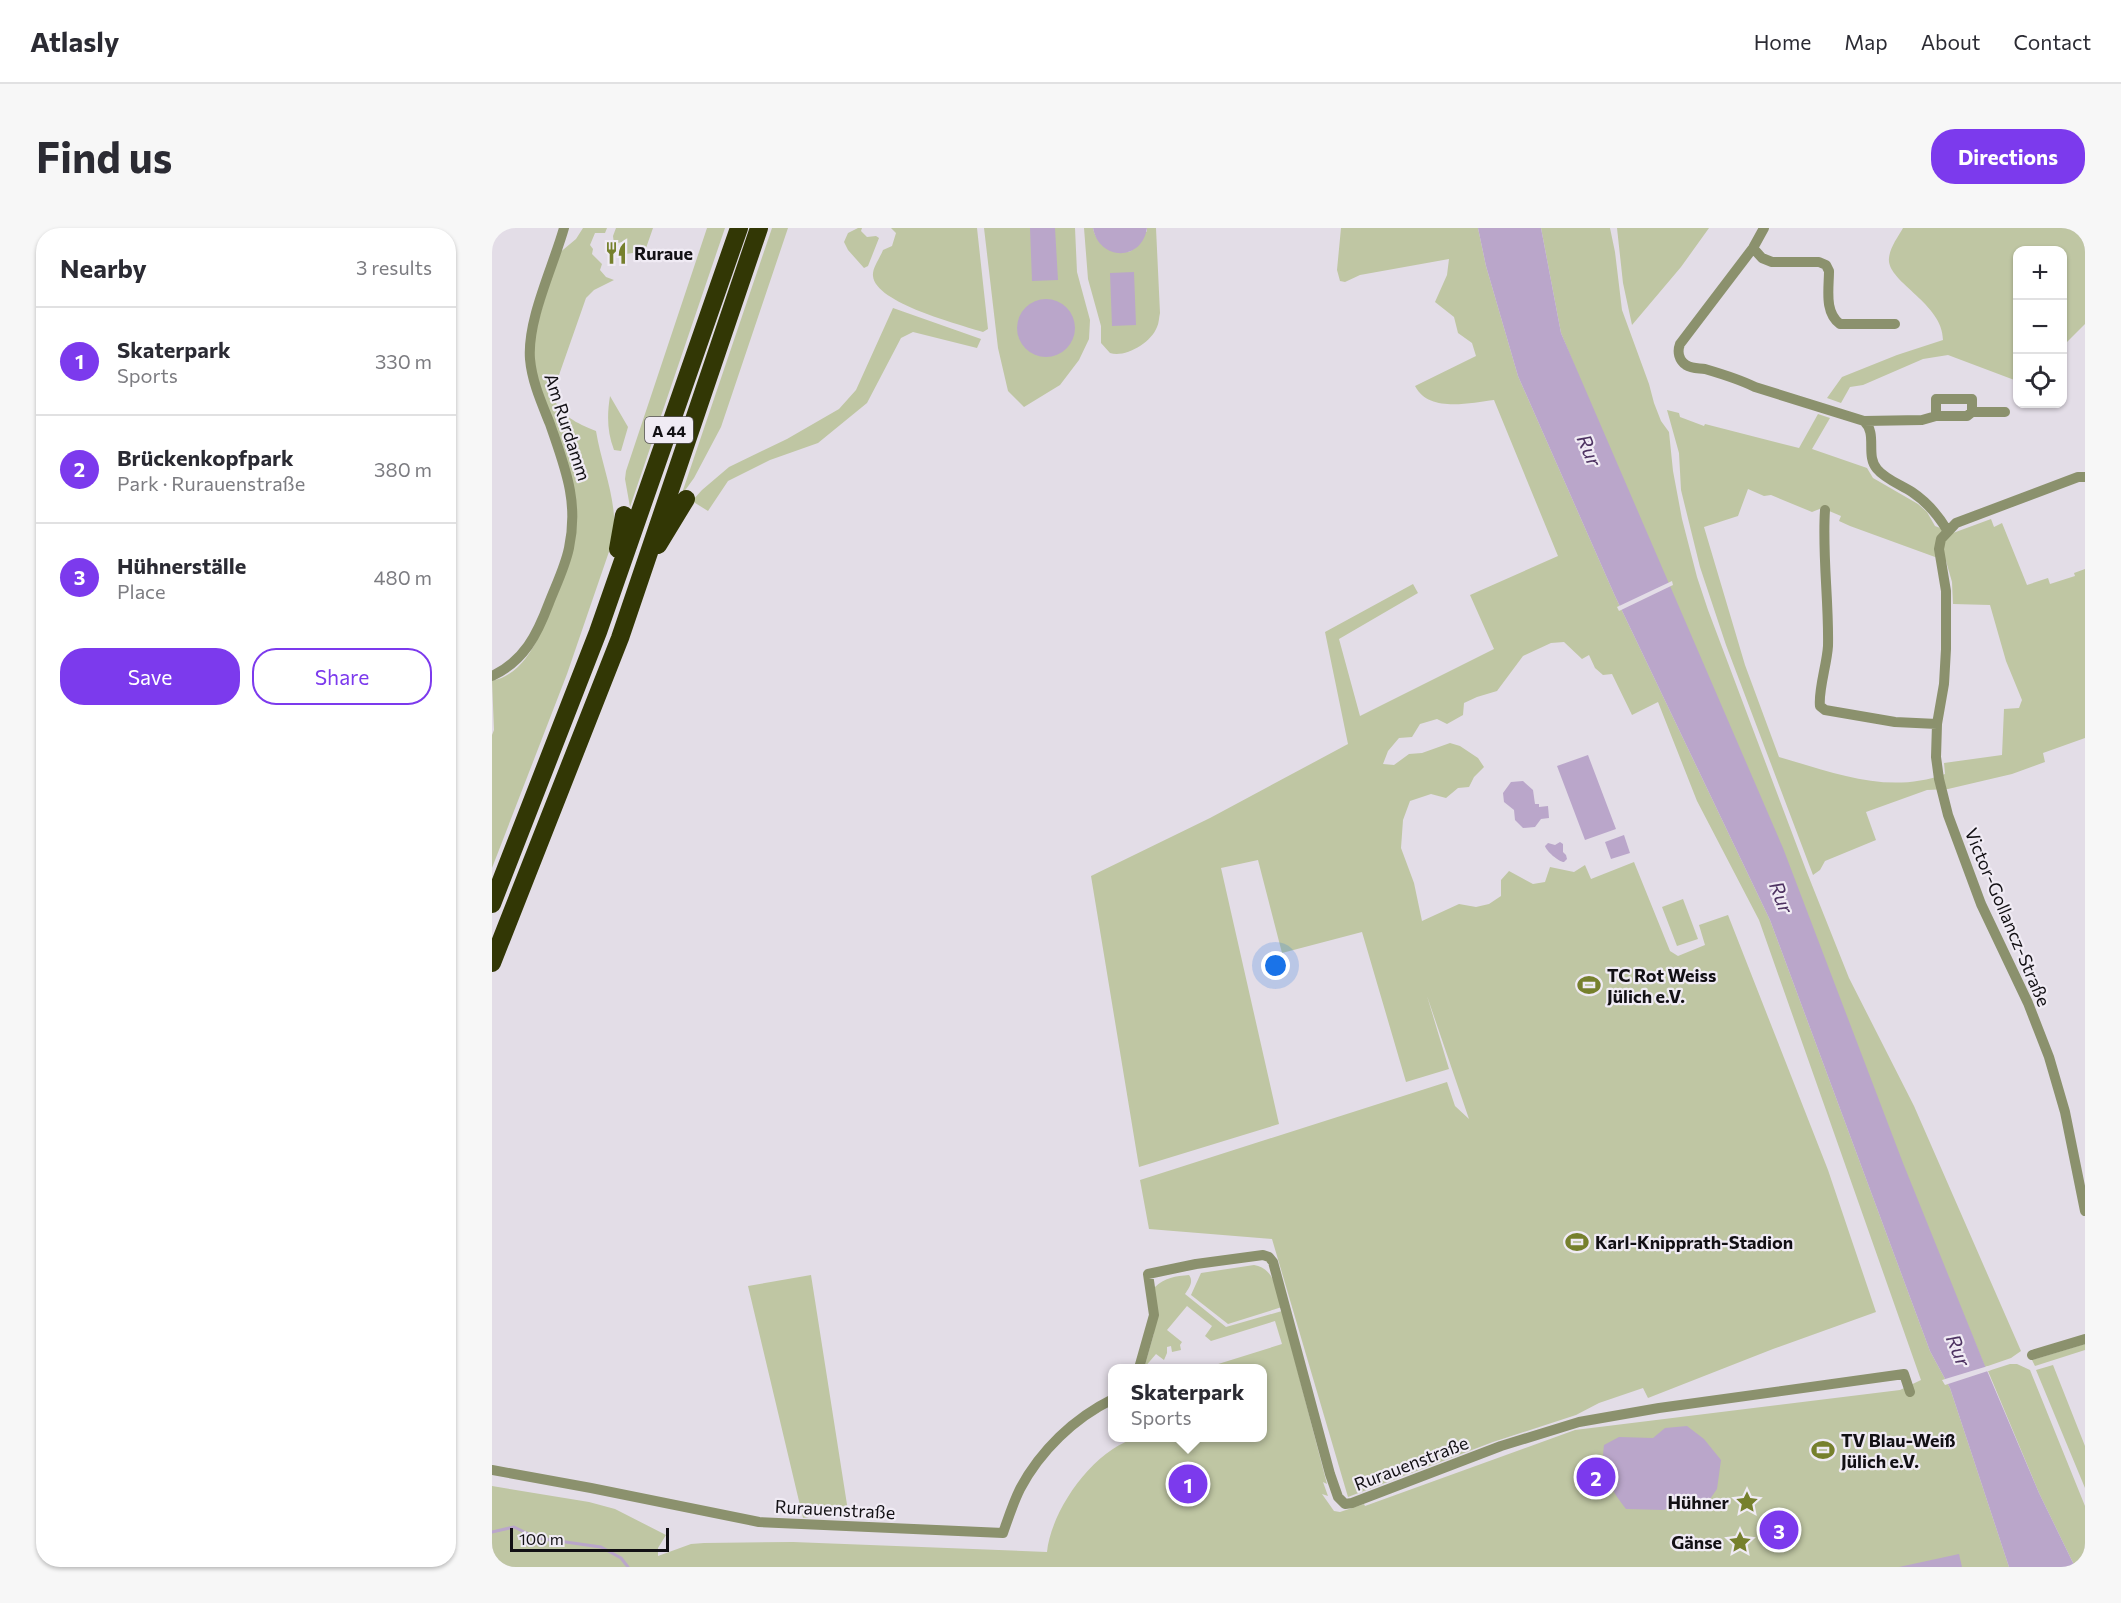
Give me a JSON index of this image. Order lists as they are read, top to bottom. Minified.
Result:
{"streets":{"highway":["A 44"],"street":["Am Rurdamm","Victor-Gollancz-Straße","Rurauenstraße"]},"water":["Rur"],"places":{"restaurant":["Ruraue"],"sports":["TC Rot Weiss Jülich e.V.","Karl-Knipprath-Stadion","TV Blau-Weiß Jülich e.V."],"place":["Hühner","Gänse"]},"scale_bar":"100 m","page":{"header":"Atlasly","nav":["Home","Map","About","Contact"],"buttons":["Directions",["Save","Share"]],"title":"Find us","heading":["Nearby","3 results"],"map_buttons":["+","−"],"list":[{"mark":"1","name":"Skaterpark","note":"Sports","value":"330 m"},{"mark":"2","name":"Brückenkopfpark","note":"Park · Rurauenstraße","value":"380 m"},{"mark":"3","name":"Hühnerställe","note":"Place","value":"480 m"}],"popup":["Skaterpark","Sports"],"pins":["2","1","3"],"scale":"100 m"}}
